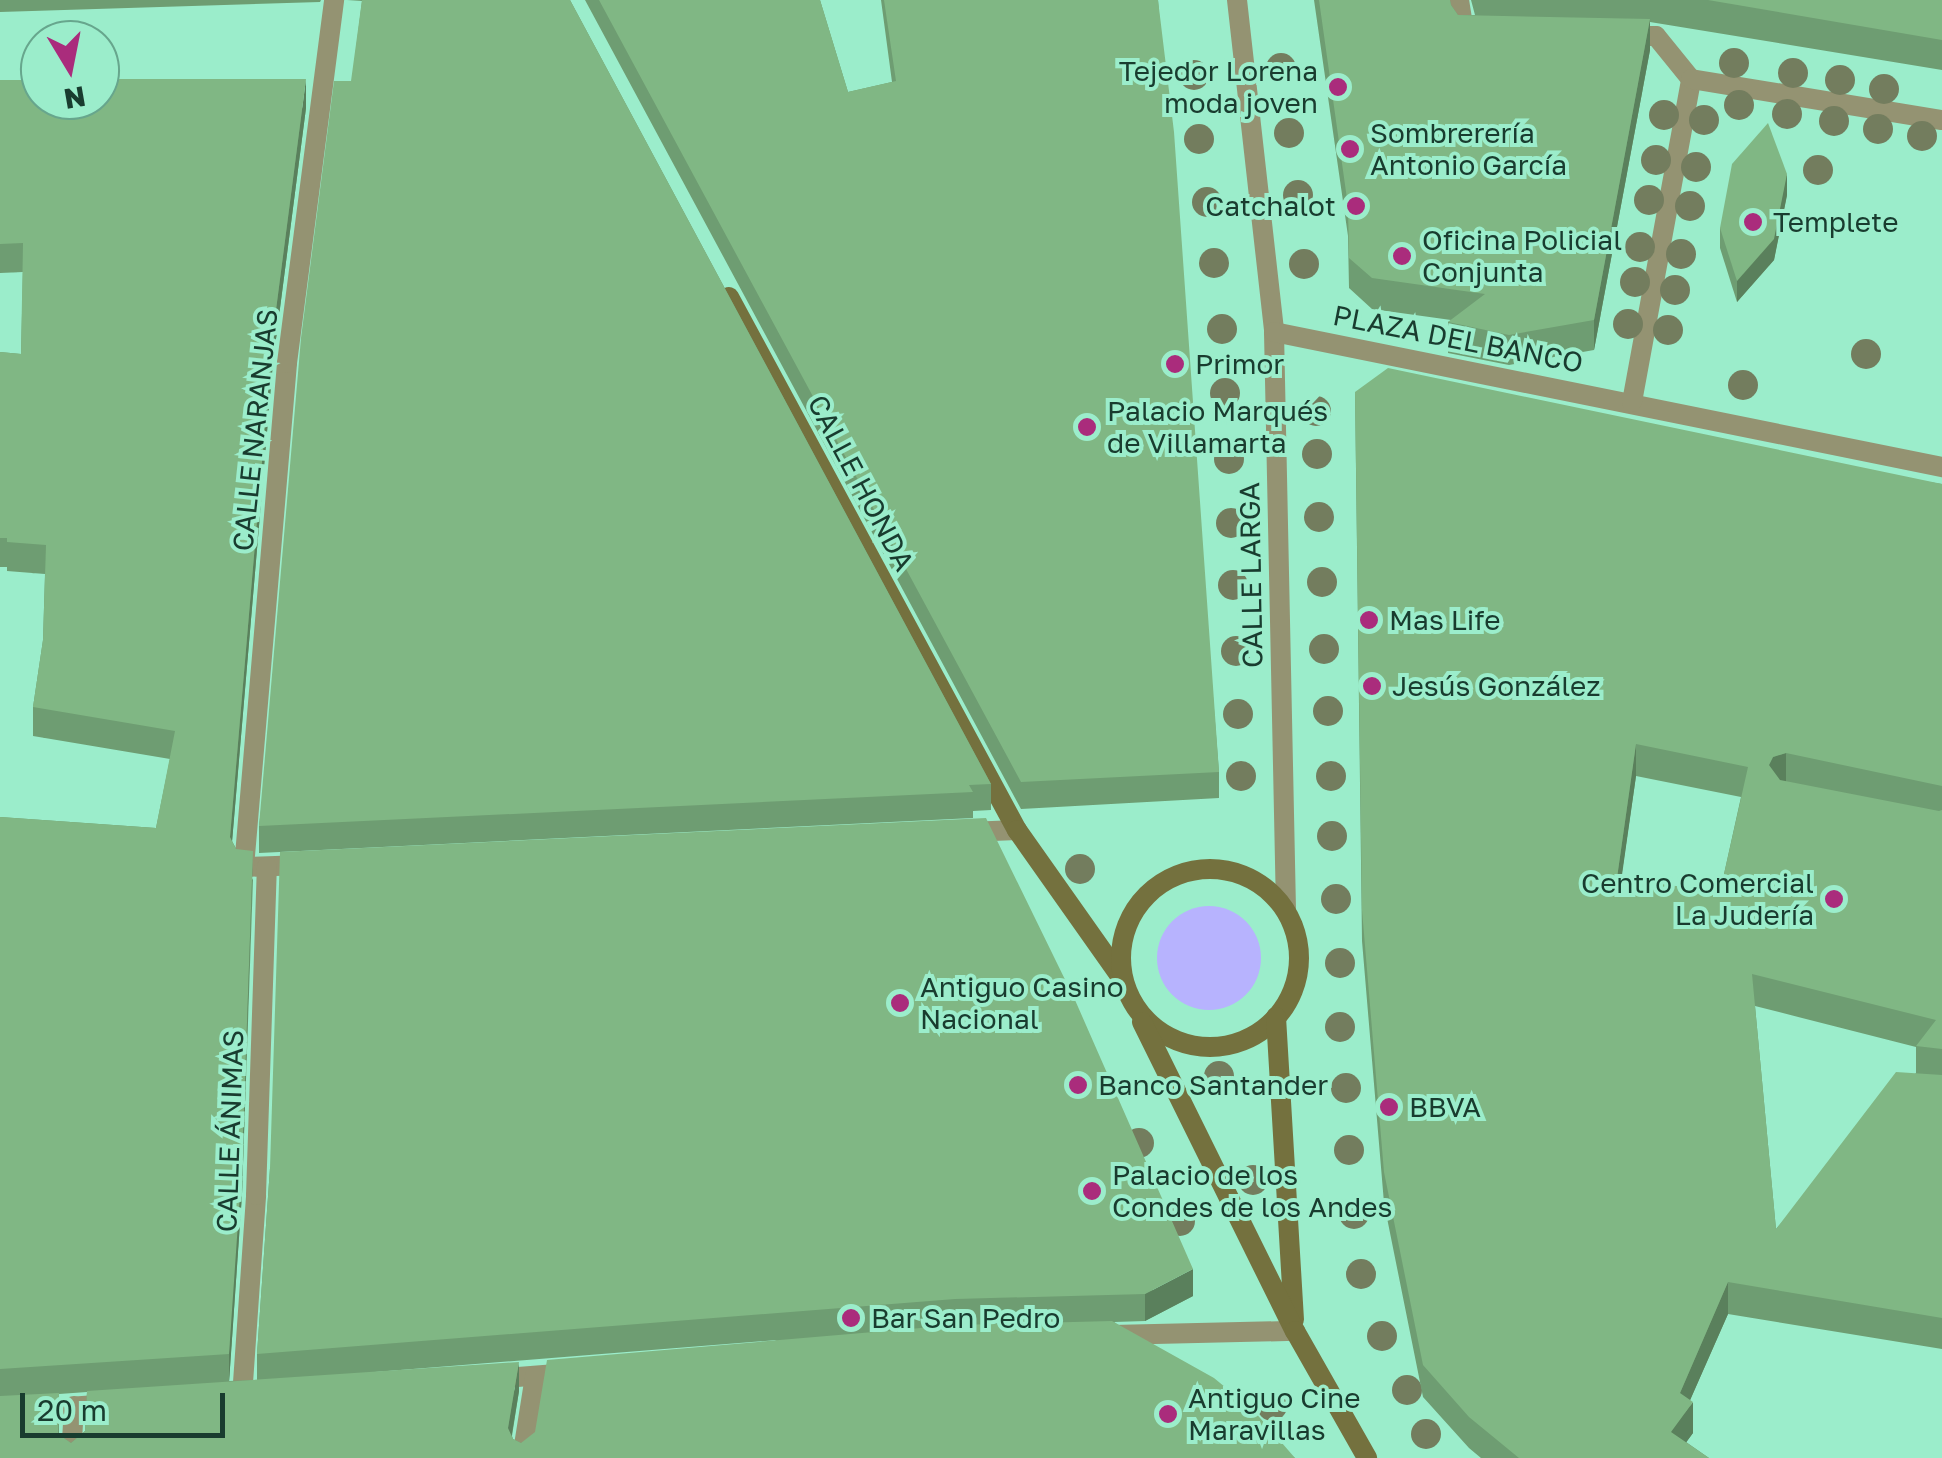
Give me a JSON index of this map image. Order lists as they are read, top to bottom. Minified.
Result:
{"streets":{"street":["PLAZA DEL BANCO","CALLE NARANJAS","CALLE HONDA","CALLE LARGA","CALLE ÁNIMAS"]},"crossings":[["PLAZA DEL BANCO","CALLE LARGA"],["CALLE NARANJAS","CALLE ÁNIMAS"],["CALLE HONDA","CALLE LARGA"]],"places":["Tejedor Lorena moda joven","Sombrerería Antonio García","Catchalot","Templete","Oficina Policial Conjunta","Primor","Palacio Marqués de Villamarta","Mas Life","Jesús González","Centro Comercial La Judería","Antiguo Casino Nacional","Banco Santander","BBVA","Palacio de los Condes de los Andes","Bar San Pedro","Antiguo Cine Maravillas"],"scale_bar":"20 m","north":"bottom"}
